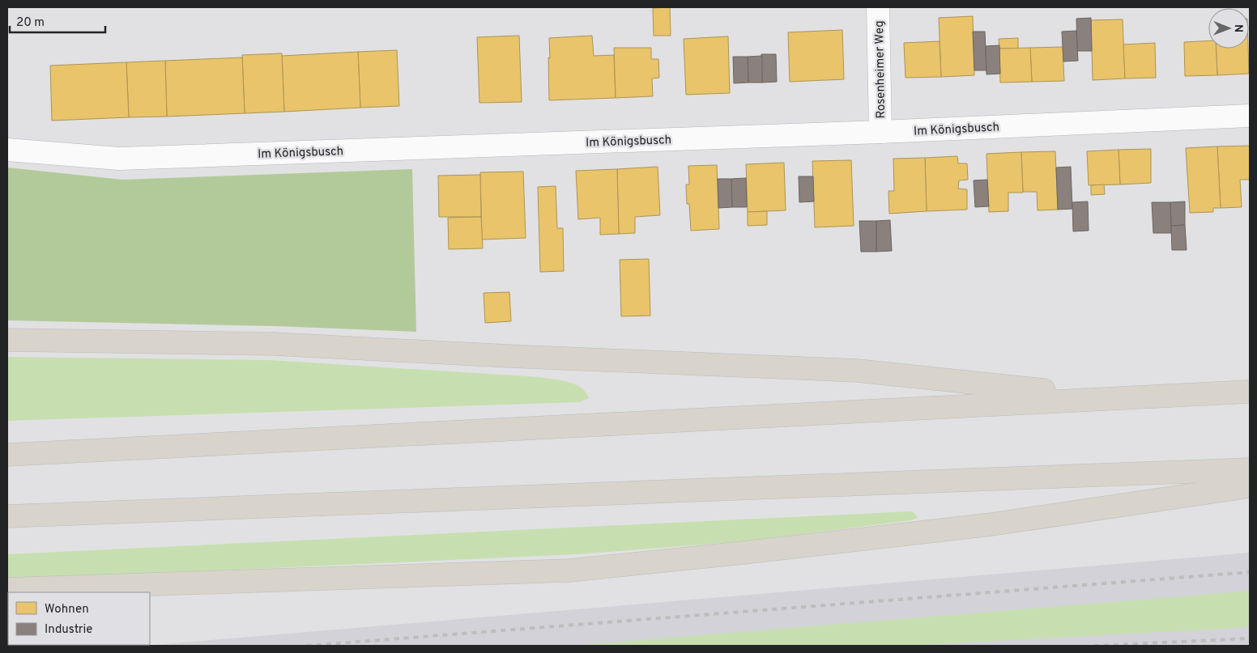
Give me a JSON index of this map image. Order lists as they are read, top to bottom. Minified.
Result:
{"streets":{"street":["Rosenheimer Weg","Im Königsbusch"]},"crossings":[["Rosenheimer Weg","Im Königsbusch"]],"legend":["Wohnen","Industrie"],"scale_bar":"20 m","north":"right"}
